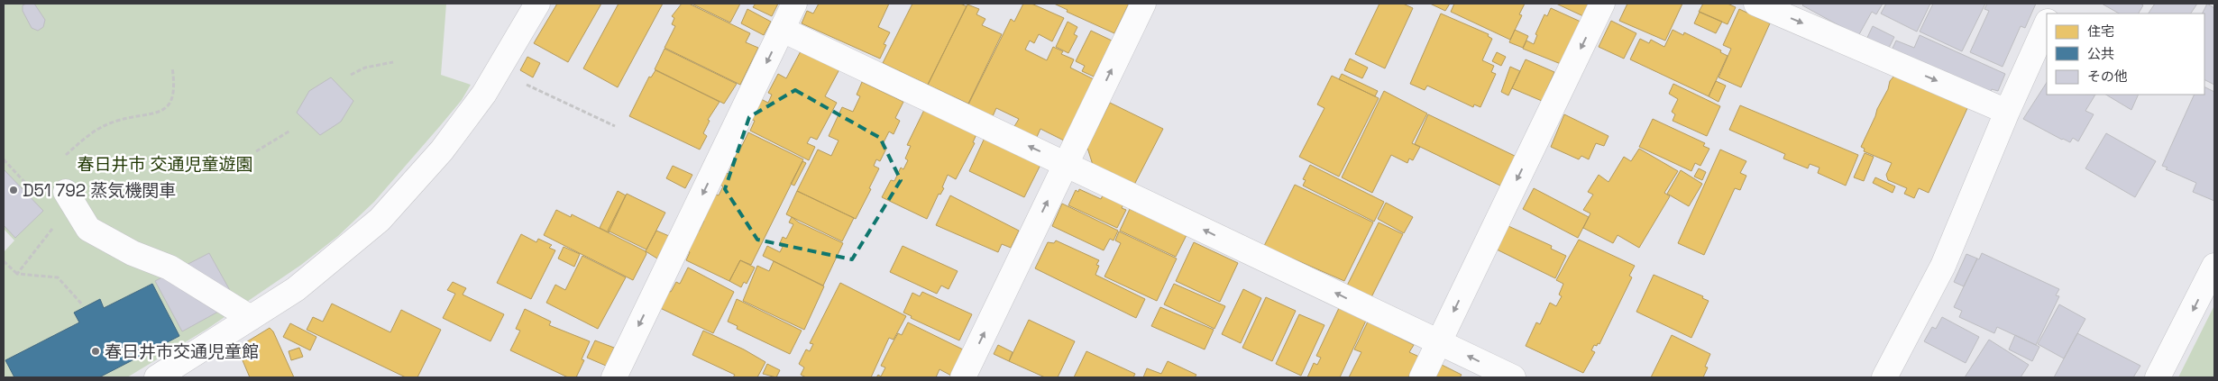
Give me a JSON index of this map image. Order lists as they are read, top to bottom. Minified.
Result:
{"parks":["春日井市 交通児童遊園"],"places":["D51 792 蒸気機関車","春日井市交通児童館"],"legend":["住宅","公共","その他"]}
